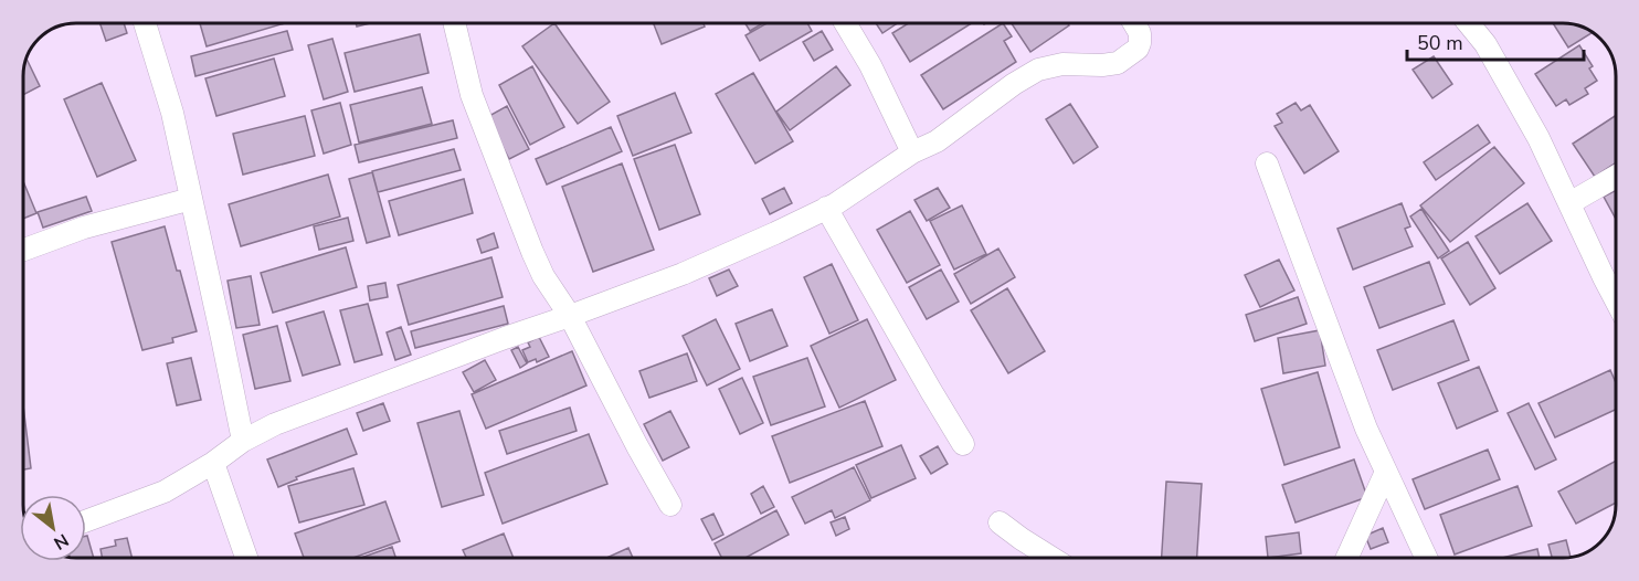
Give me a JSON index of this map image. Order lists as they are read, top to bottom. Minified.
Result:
{"scale_bar":"50 m","north":"bottom right"}
